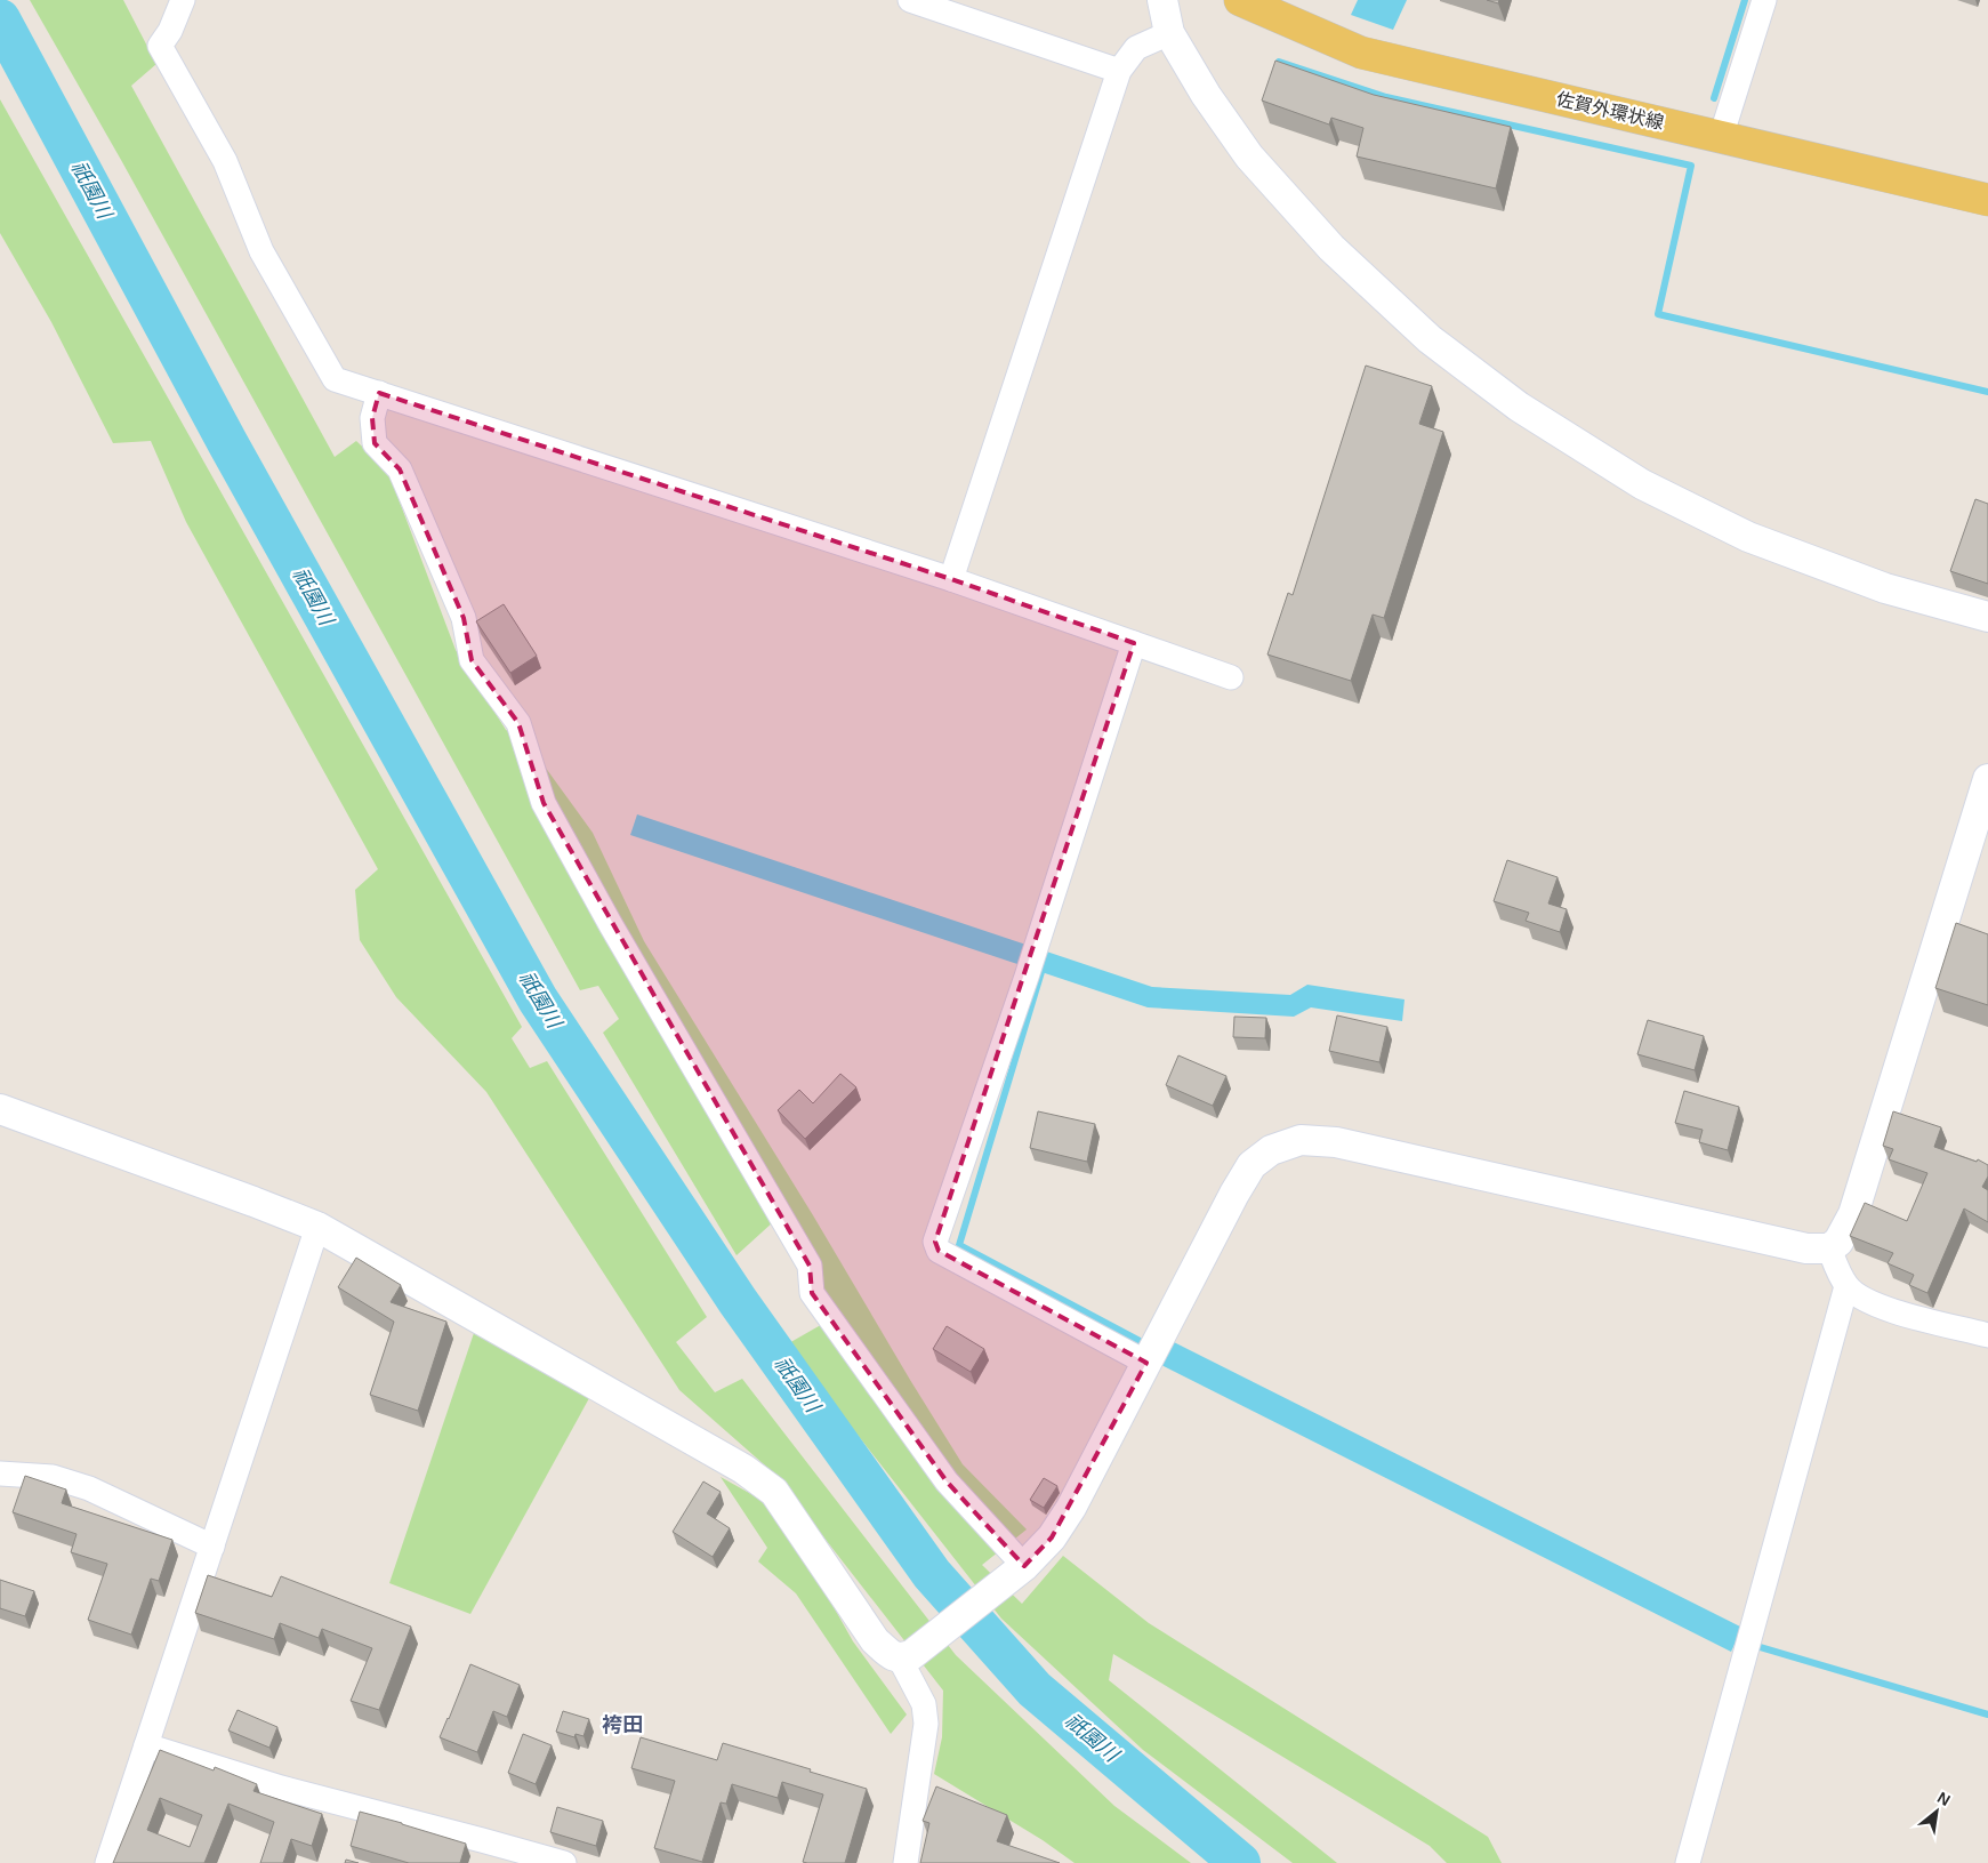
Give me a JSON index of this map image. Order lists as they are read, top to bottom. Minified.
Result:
{"streets":{"main road":["佐賀外環状線"]},"districts":["袴田"],"water":["祇園川"],"north":"top right"}
